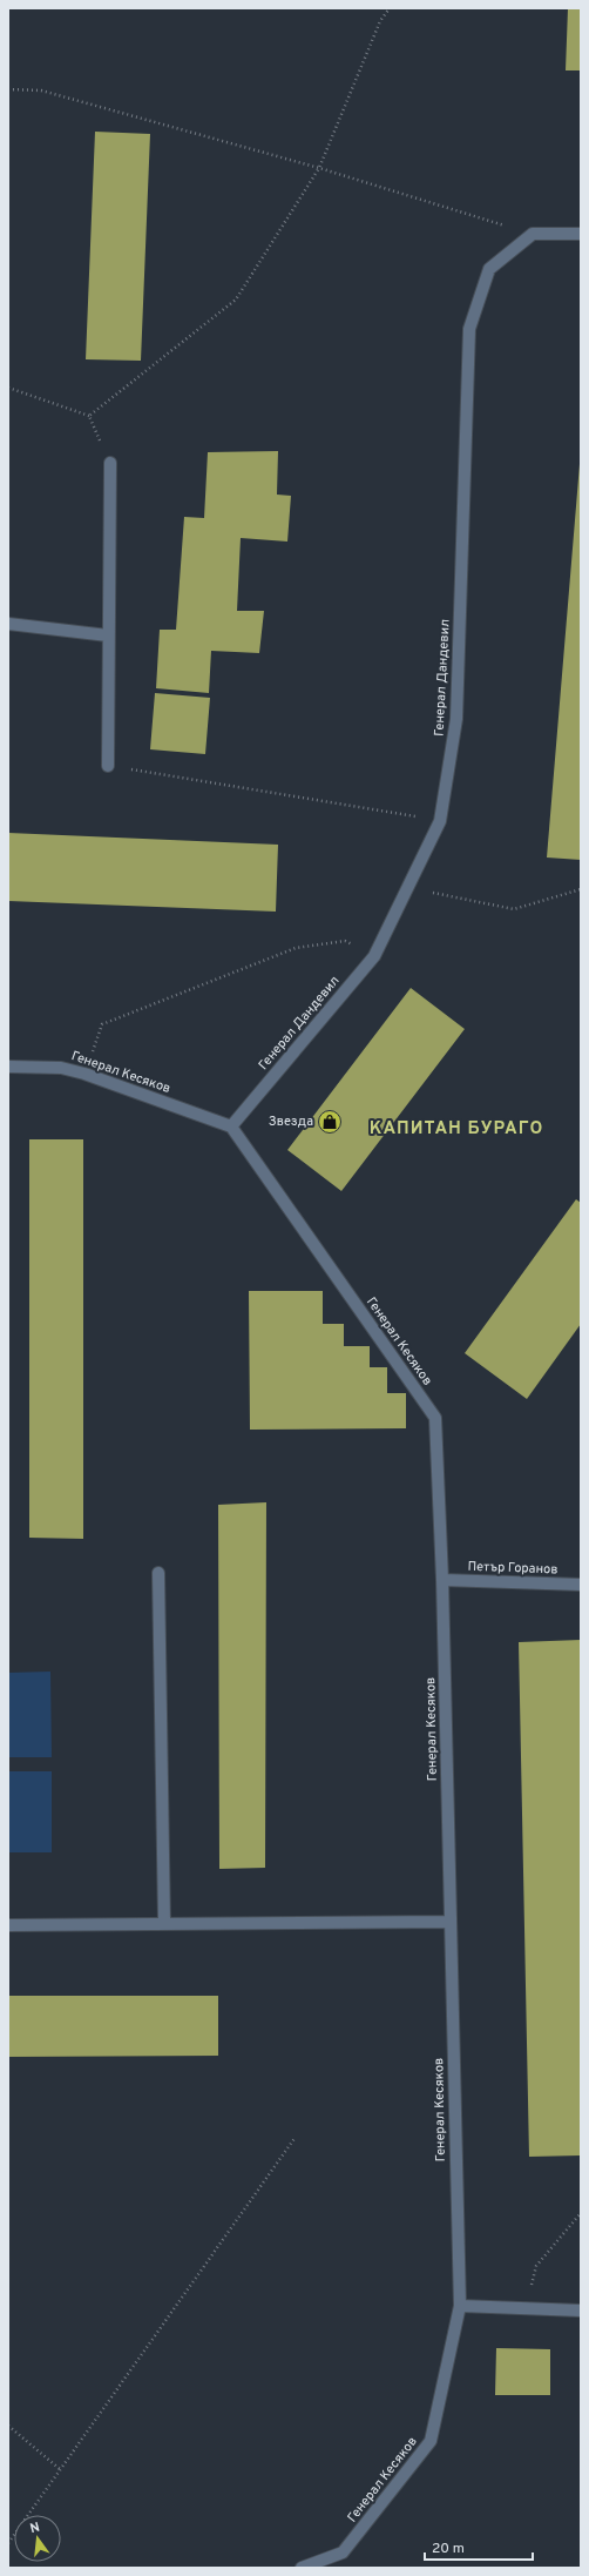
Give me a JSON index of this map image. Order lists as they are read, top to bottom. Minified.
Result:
{"streets":{"street":["Генерал Дандевил","Генерал Кесяков","Петър Горанов"]},"crossings":[["Генерал Дандевил","Генерал Кесяков"],["Генерал Кесяков","Петър Горанов"]],"districts":["КАПИТАН БУРАГО"],"places":{"shop":["Звезда"]},"scale_bar":"20 m","north":"top"}
